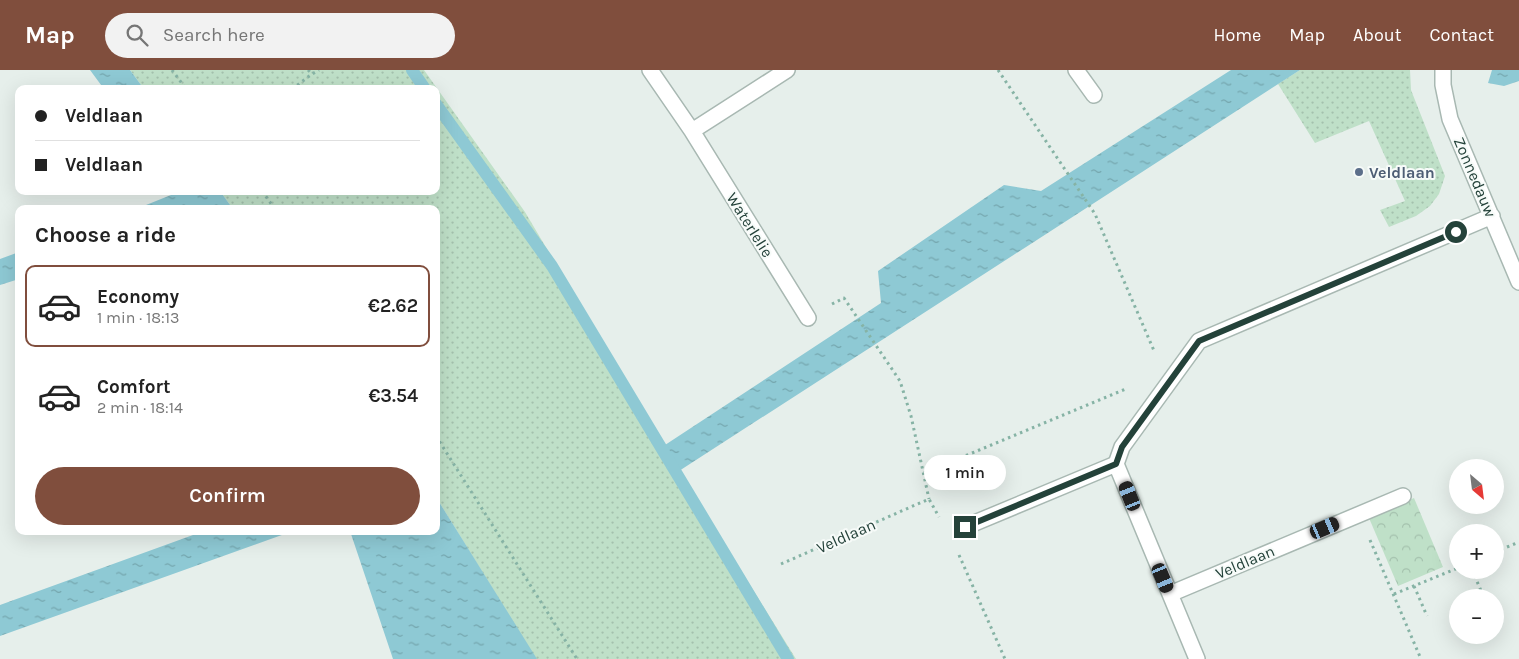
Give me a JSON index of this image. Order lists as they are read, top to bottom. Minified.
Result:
{"streets":{"street":["Zonnedauw","Waterlelie","Veldlaan"]},"places":["Veldlaan"],"north":"bottom right","page":{"header":"Map","search":"Search here","nav":["Home","Map","About","Contact"],"banner":["Veldlaan","Veldlaan"],"heading":"Choose a ride","list":[{"name":"Economy","note":"1 min · 18:13","value":"€2.62"},{"name":"Comfort","note":"2 min · 18:14","value":"€3.54"}],"bubble":"1 min","buttons":"Confirm","map_buttons":["+","−"]}}
